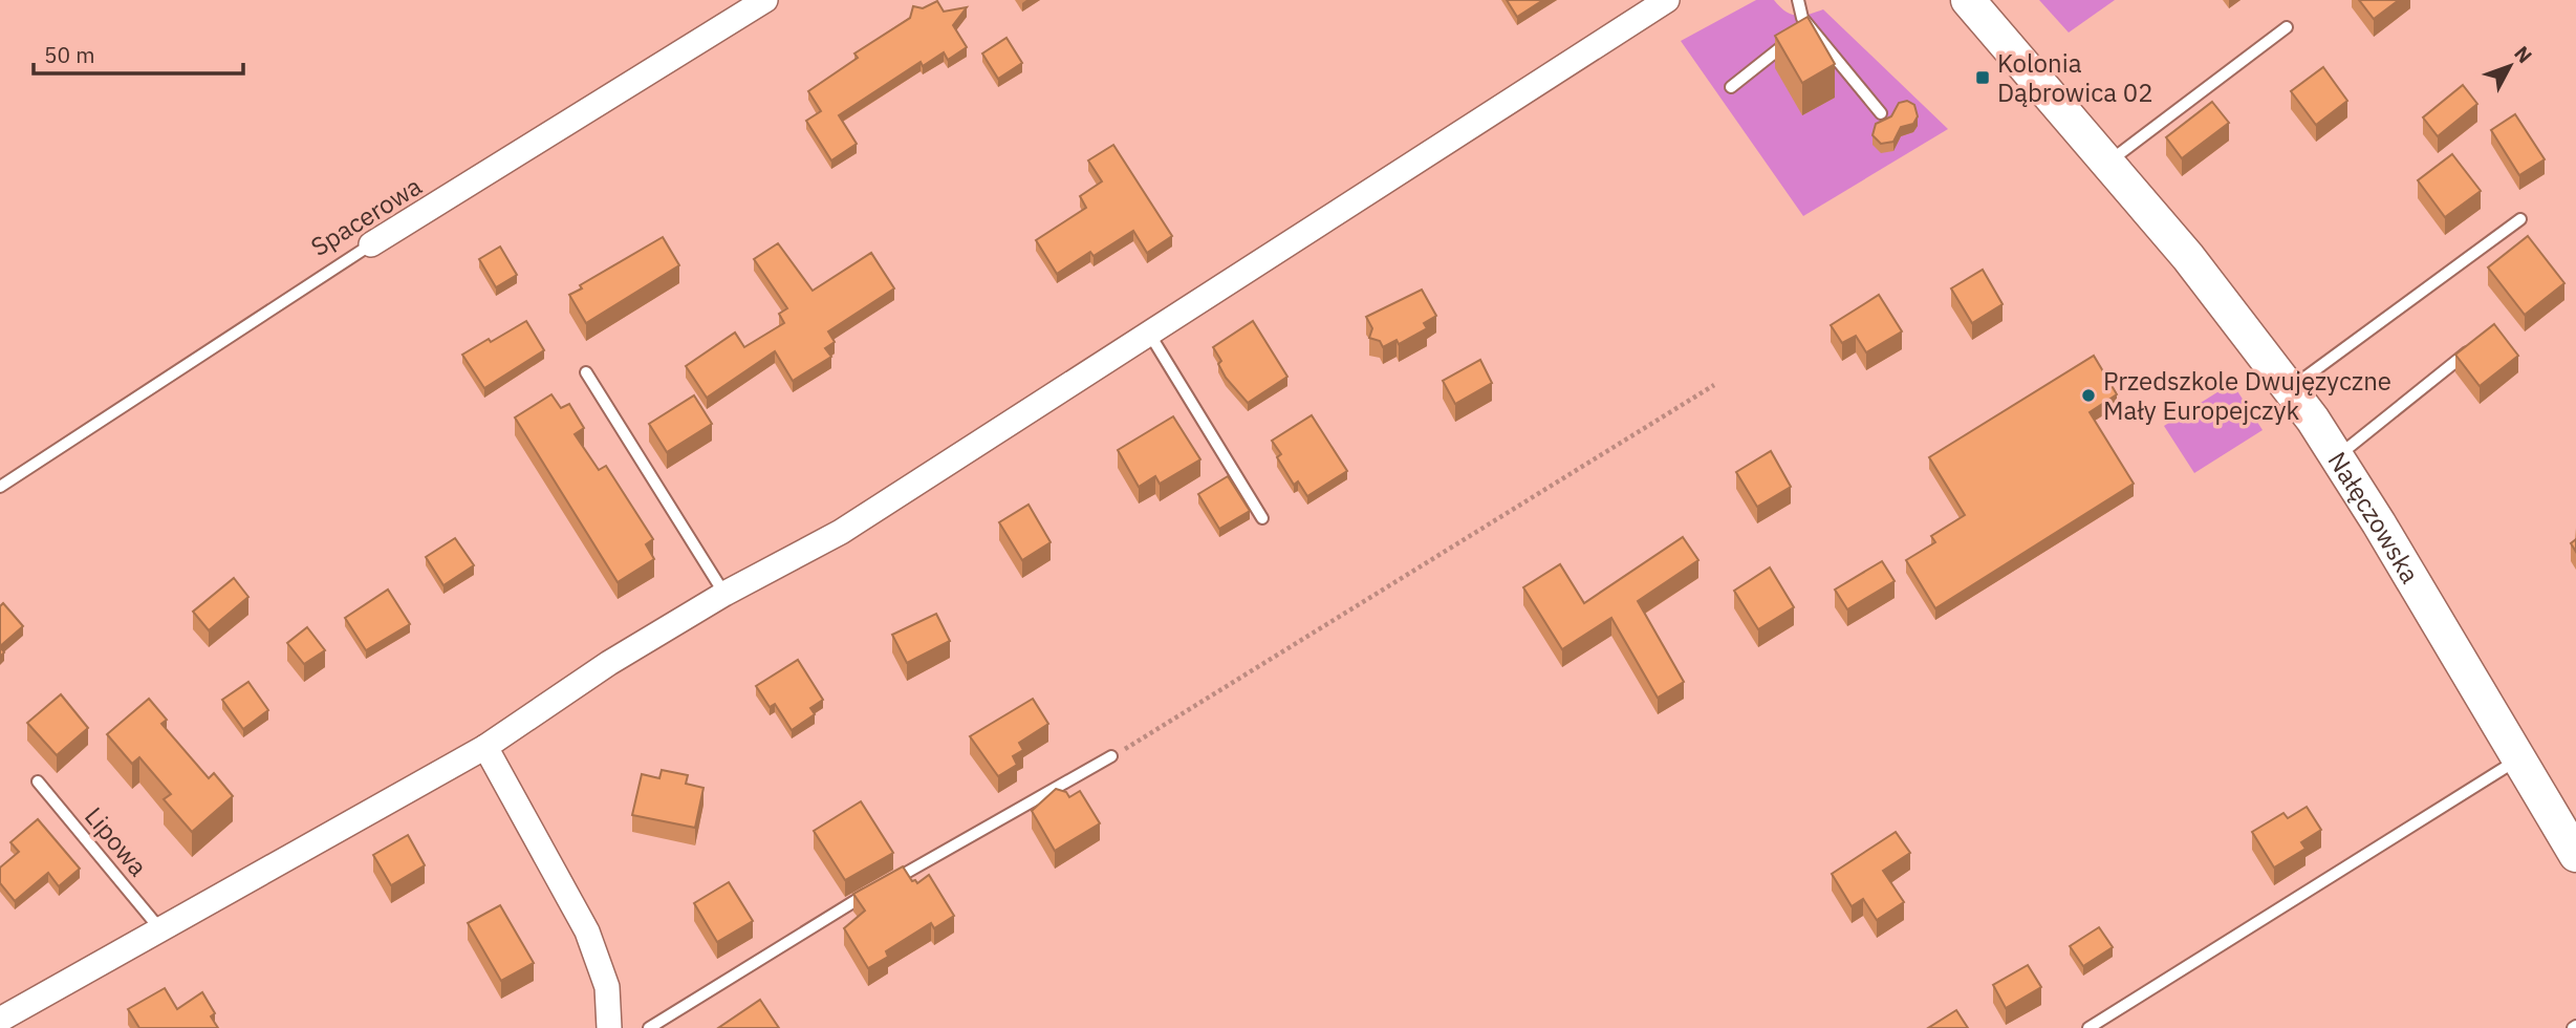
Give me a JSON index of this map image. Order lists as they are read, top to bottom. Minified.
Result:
{"streets":{"main road":["Nałęczowska"],"street":["Spacerowa"],"lane":["Lipowa"]},"places":{"transit":["Kolonia Dąbrowica 02"],"other":["Przedszkole Dwujęzyczne Mały Europejczyk"]},"scale_bar":"50 m","north":"top right"}
